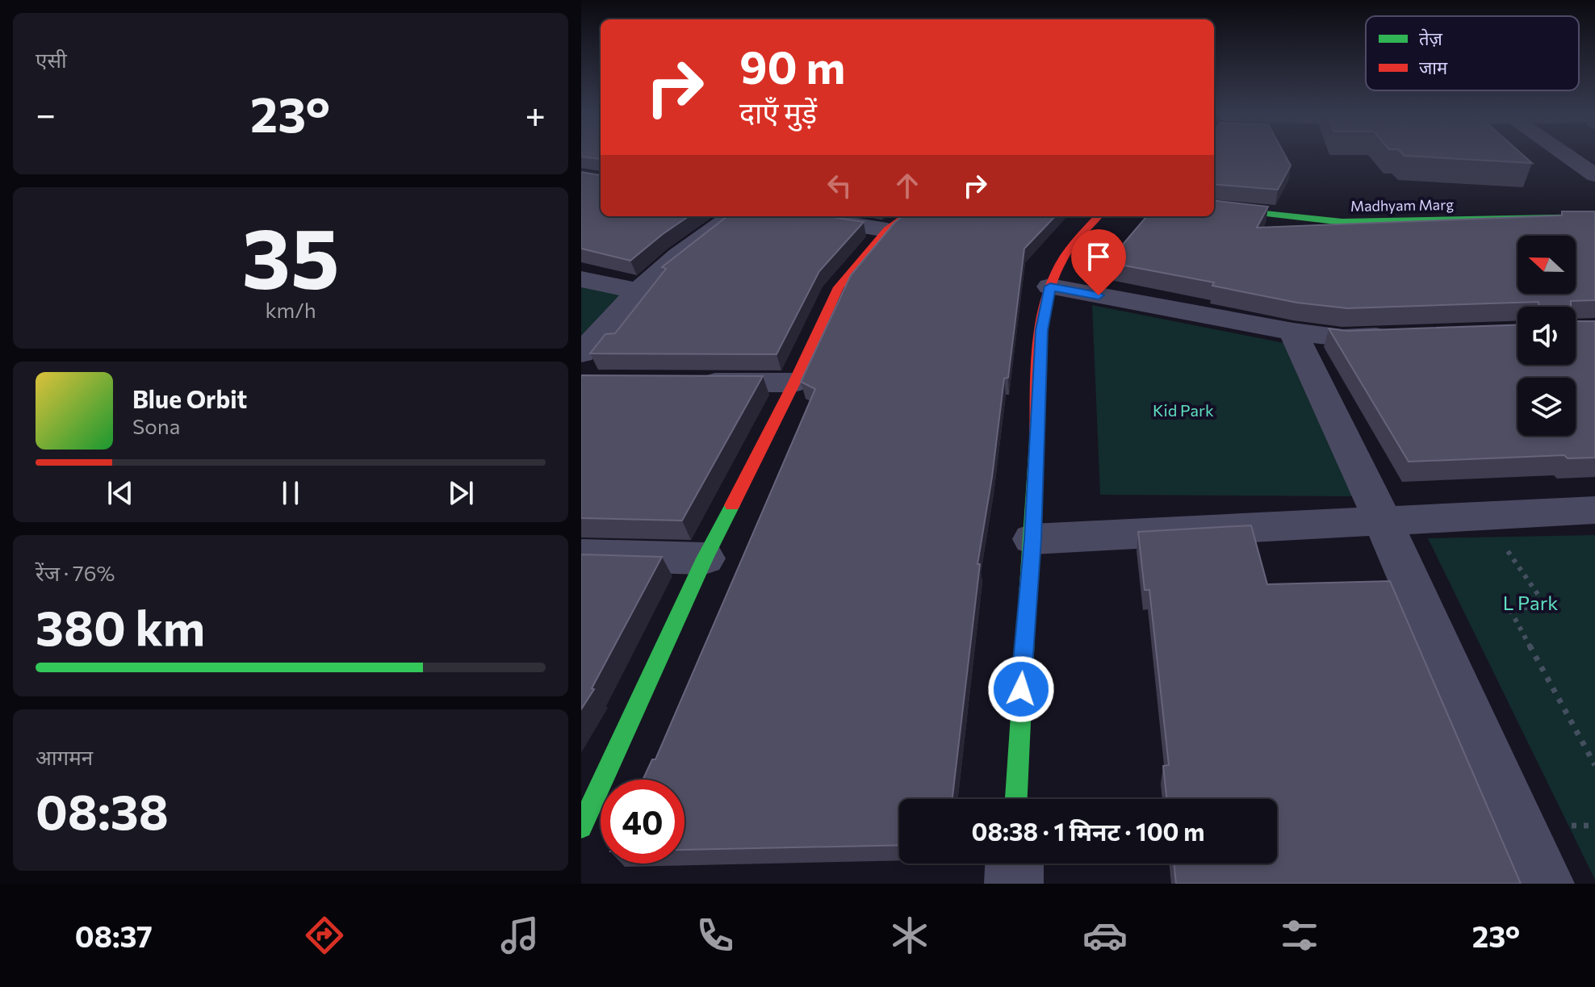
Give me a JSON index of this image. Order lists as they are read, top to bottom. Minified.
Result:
{"streets":{"street":["Madhyam Marg"]},"parks":["Kid Park","L Park"],"legend":["तेज़","जाम"],"north":"left","page":{"tile":["एसी",["35","km/h"],["रेंज · 76%","380 km"],["आगमन","08:38"]],"turn":["90 m","दाएँ मुड़ें"],"heat":["−","23°","+"],"song":["Blue Orbit","Sona"],"limit":"40","trip":"08:38 · 1 मिनट · 100 m","tabs":["08:37","23°"]}}
